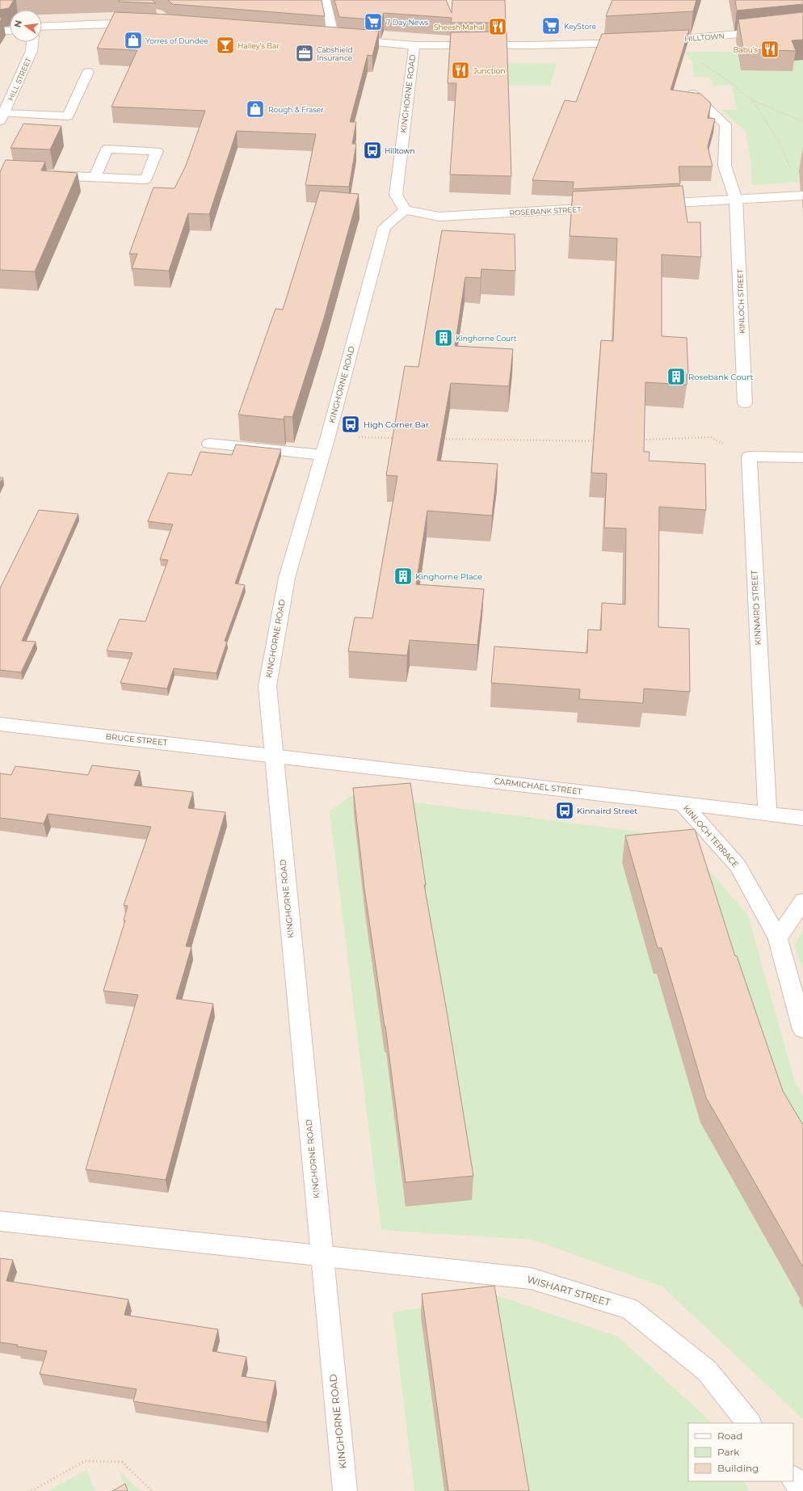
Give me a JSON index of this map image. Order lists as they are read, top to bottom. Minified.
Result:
{"streets":{"street":["HILLTOWN","HILL STREET","KINGHORNE ROAD","ROSEBANK STREET","KINLOCH STREET","KINNAIRD STREET","BRUCE STREET","CARMICHAEL STREET","KINLOCH TERRACE","WISHART STREET"]},"crossings":[["KINGHORNE ROAD","ROSEBANK STREET"],["KINGHORNE ROAD","BRUCE STREET"],["KINGHORNE ROAD","CARMICHAEL STREET"],["KINGHORNE ROAD","WISHART STREET"],["KINNAIRD STREET","CARMICHAEL STREET"],["BRUCE STREET","CARMICHAEL STREET"],["CARMICHAEL STREET","KINLOCH TERRACE"]],"places":{"supermarket":["7 Day News","KeyStore"],"restaurant":["Sheesh Mahal","Babu's","Junction"],"shop":["Yorres of Dundee","Rough & Fraser"],"bar":["Halley's Bar"],"office":["Cabshield Insurance"],"bus stop":["Hilltown","High Corner Bar","Kinnaird Street"],"building":["Kinghorne Court","Rosebank Court","Kinghorne Place"]},"legend":["Road","Park","Building"],"north":"left"}
